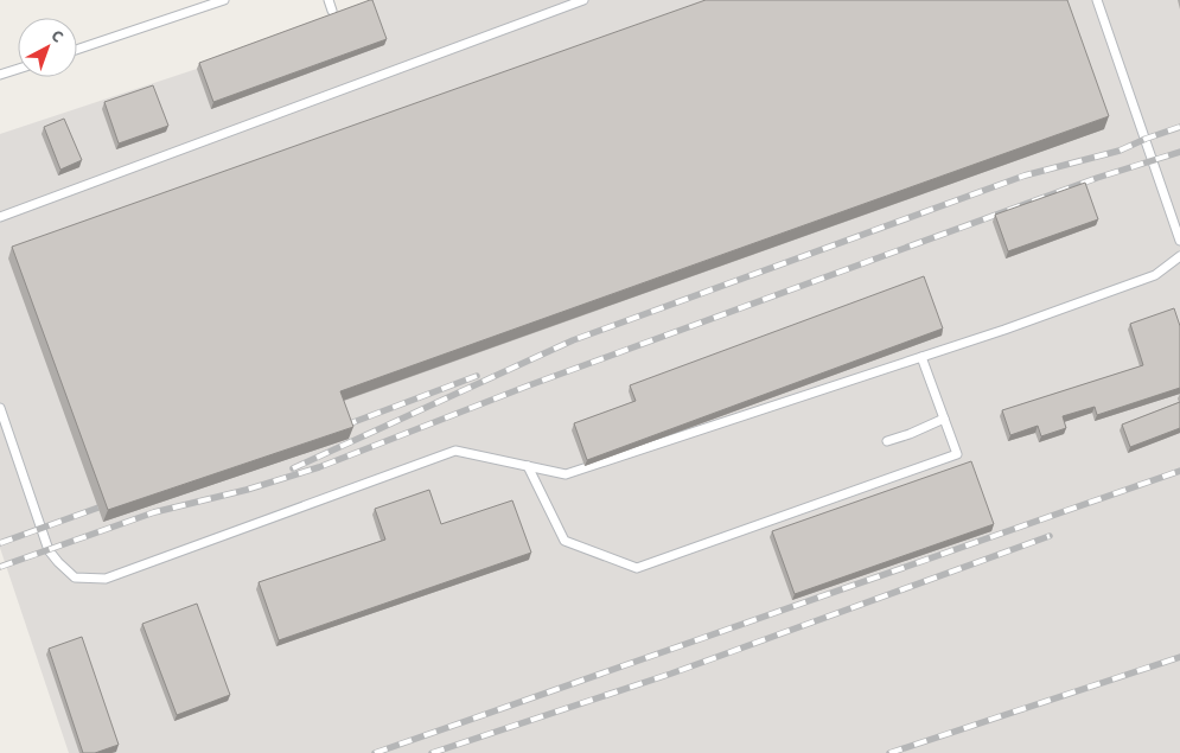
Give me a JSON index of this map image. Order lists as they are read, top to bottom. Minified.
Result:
{"north":"top right"}
